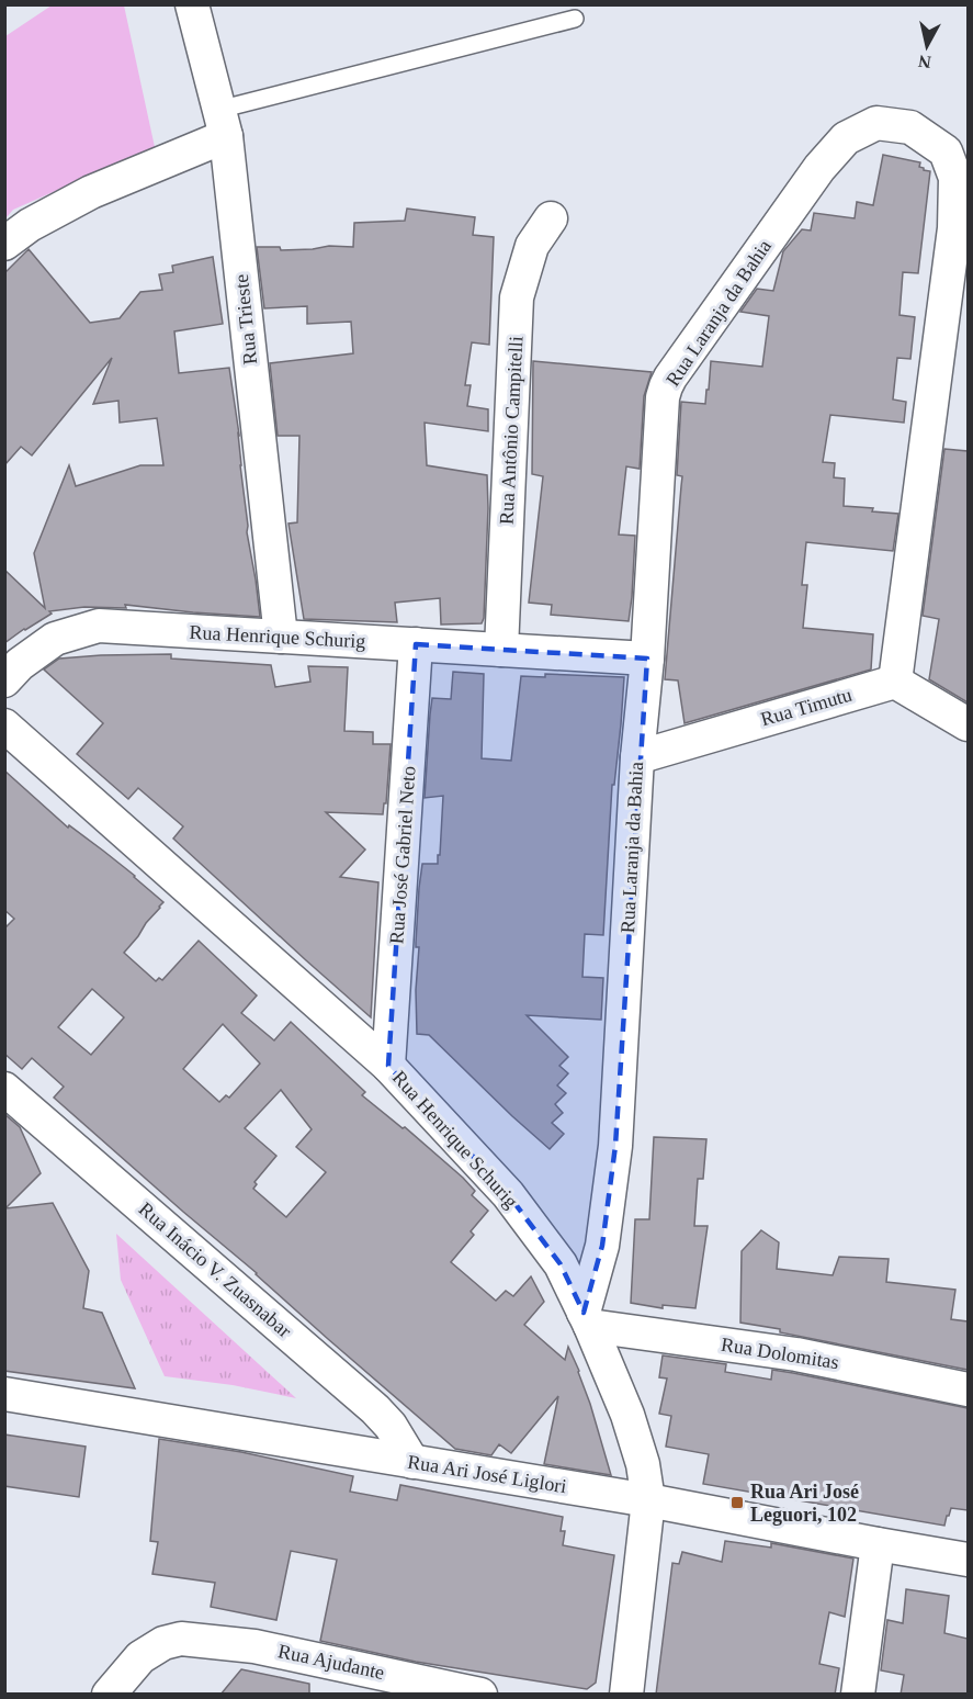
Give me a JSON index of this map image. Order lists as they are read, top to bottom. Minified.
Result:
{"streets":{"street":["Rua Laranja da Bahia","Rua Trieste","Rua Antônio Campitelli","Rua Henrique Schurig","Rua Timutu","Rua José Gabriel Neto","Rua Inácio V. Zuasnabar","Rua Dolomitas","Rua Ari José Liglori","Rua Ajudante"]},"crossings":[["Rua Laranja da Bahia","Rua Henrique Schurig"],["Rua Laranja da Bahia","Rua Timutu"],["Rua Laranja da Bahia","Rua Dolomitas"],["Rua Trieste","Rua Henrique Schurig"],["Rua Antônio Campitelli","Rua Henrique Schurig"],["Rua Henrique Schurig","Rua José Gabriel Neto"],["Rua Henrique Schurig","Rua Dolomitas"],["Rua Henrique Schurig","Rua Ari José Liglori"],["Rua Inácio V. Zuasnabar","Rua Ari José Liglori"]],"places":{"transit":["Rua Ari José Leguori, 102"]},"north":"bottom"}
